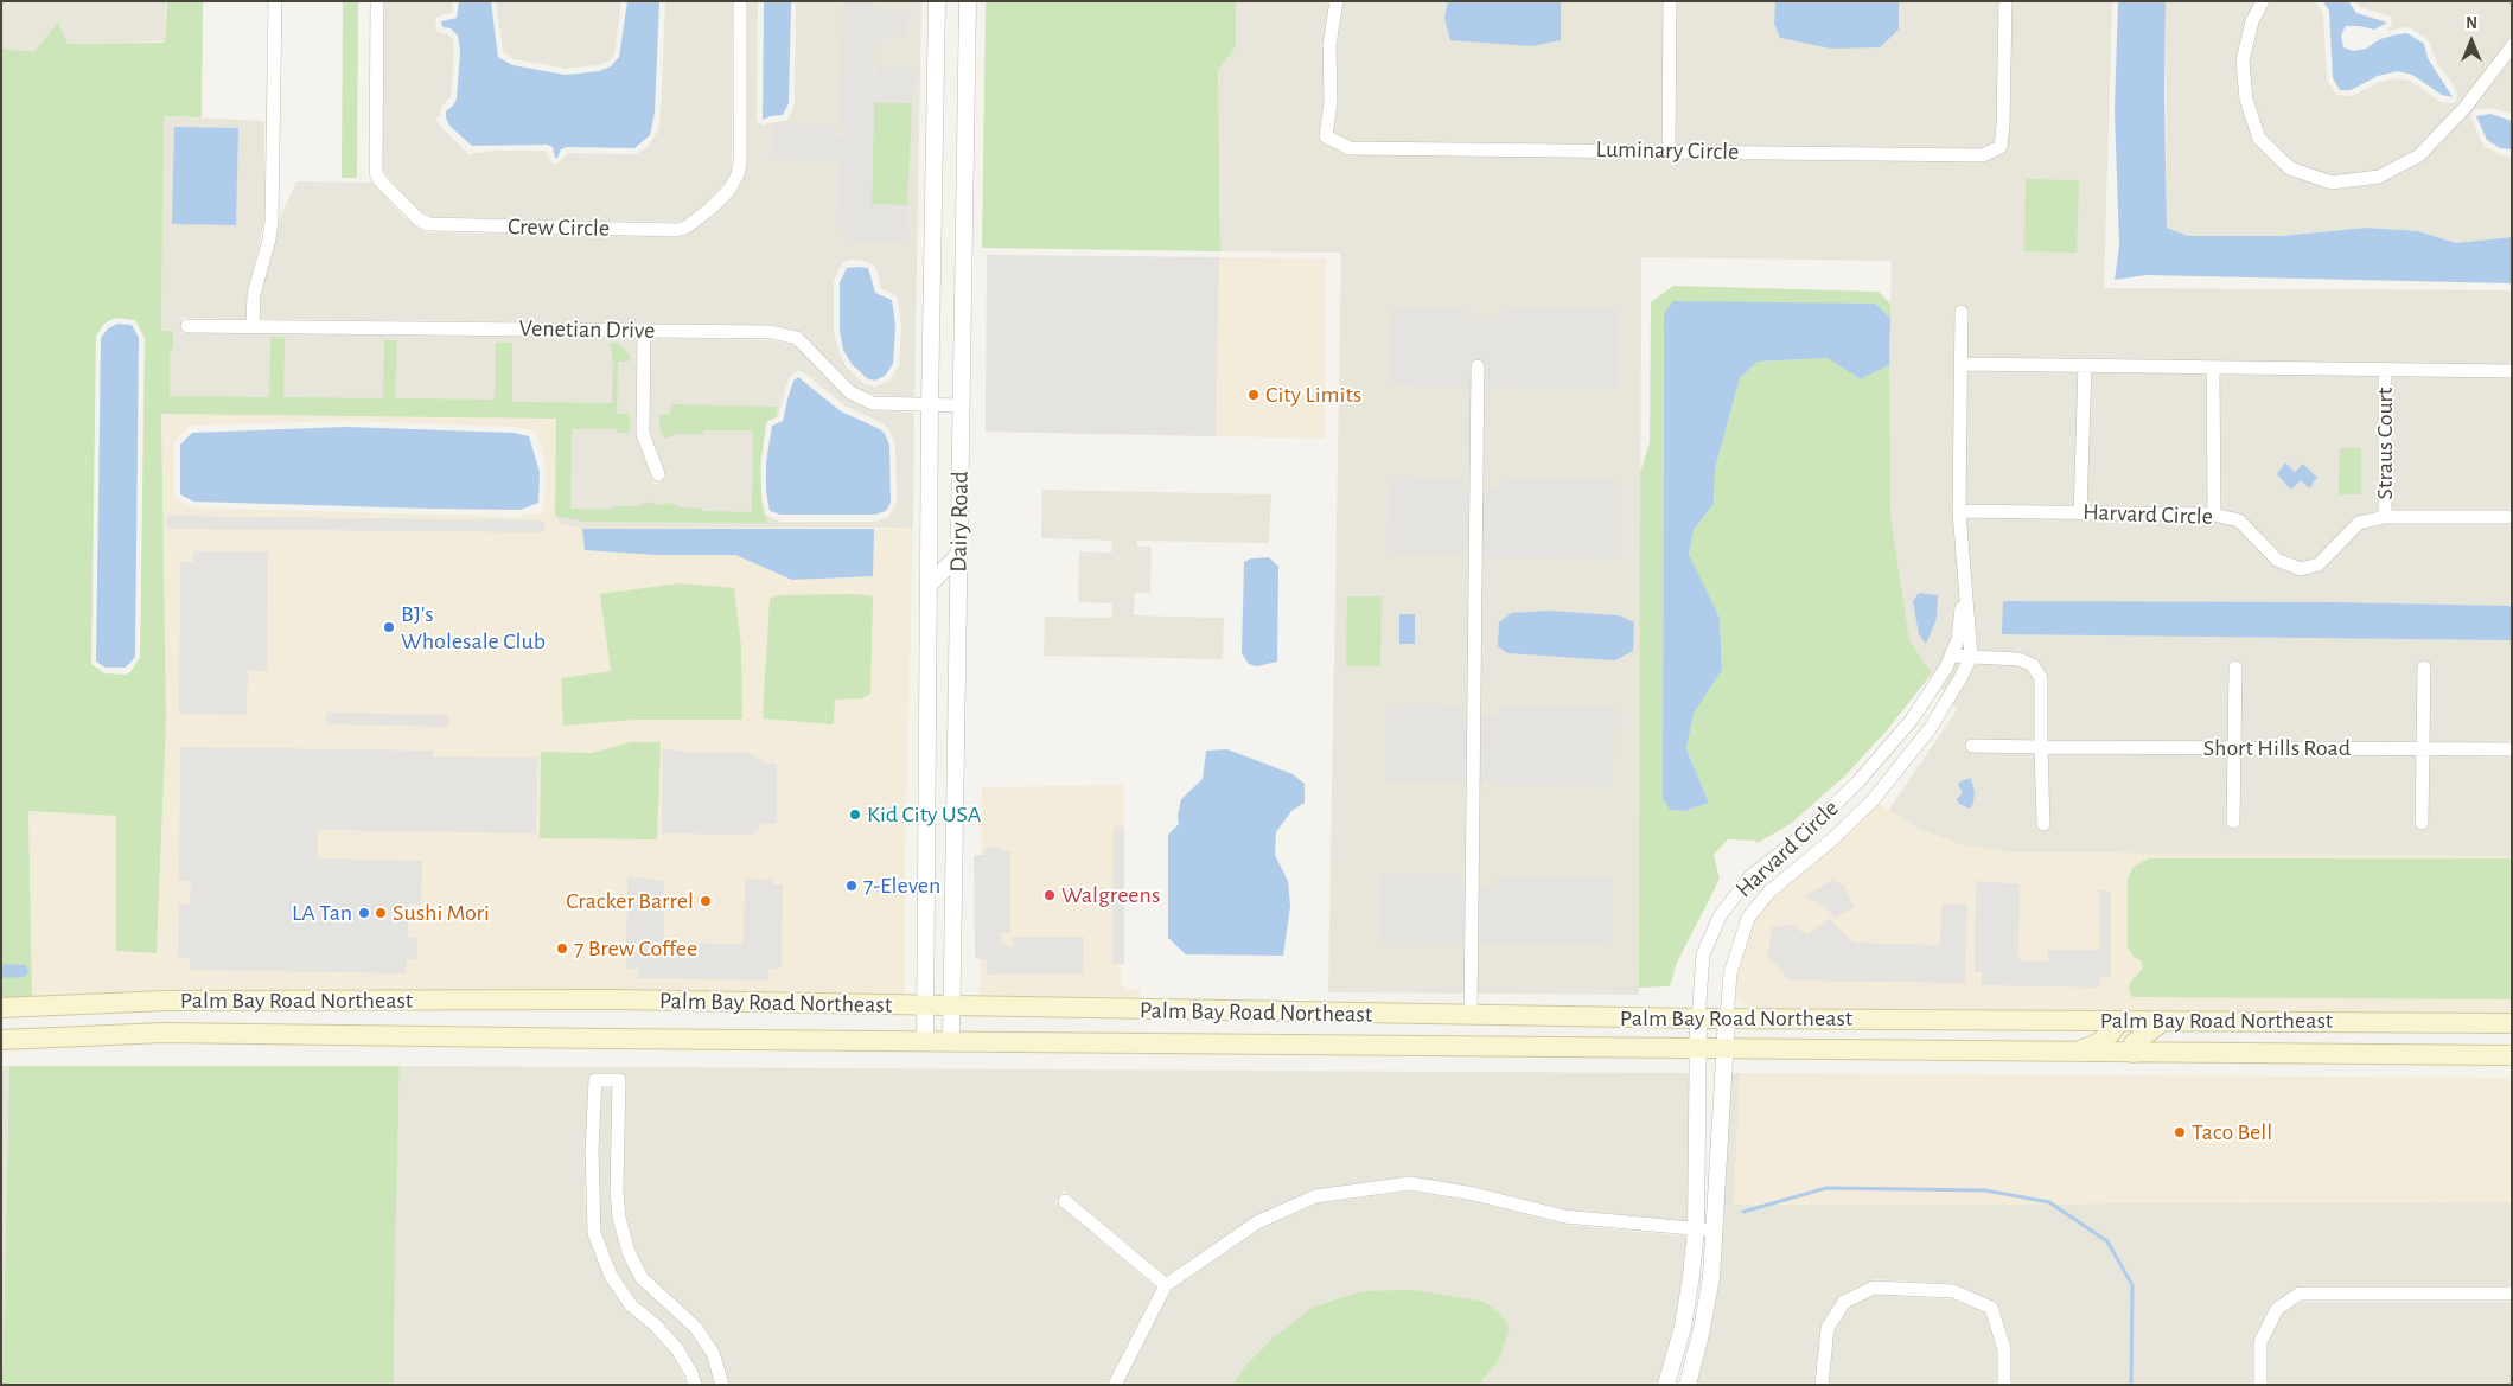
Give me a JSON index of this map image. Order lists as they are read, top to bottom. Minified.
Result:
{"streets":{"main road":["Palm Bay Road Northeast"],"street":["Luminary Circle","Crew Circle","Venetian Drive","Straus Court","Harvard Circle","Dairy Road","Short Hills Road"]},"crossings":[["Venetian Drive","Dairy Road"],["Straus Court","Harvard Circle"],["Harvard Circle","Palm Bay Road Northeast"],["Dairy Road","Palm Bay Road Northeast"]],"places":["City Limits","BJ's Wholesale Club","Kid City USA","7-Eleven","Walgreens","Cracker Barrel","LA Tan","Sushi Mori","7 Brew Coffee","Taco Bell"],"north":"top"}
